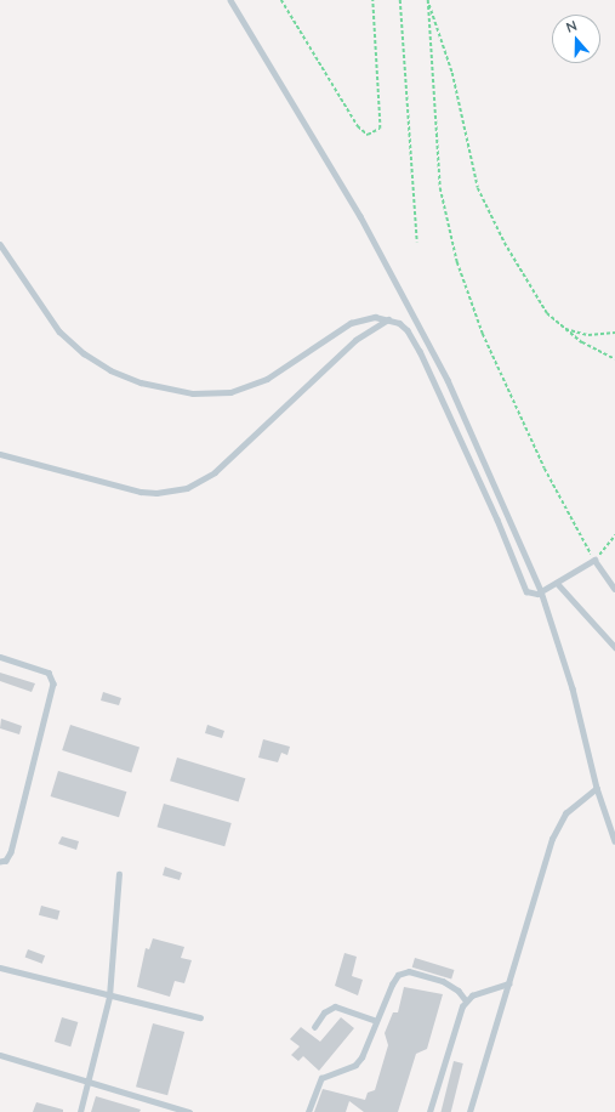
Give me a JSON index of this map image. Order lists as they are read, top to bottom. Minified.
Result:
{"north":"top"}
